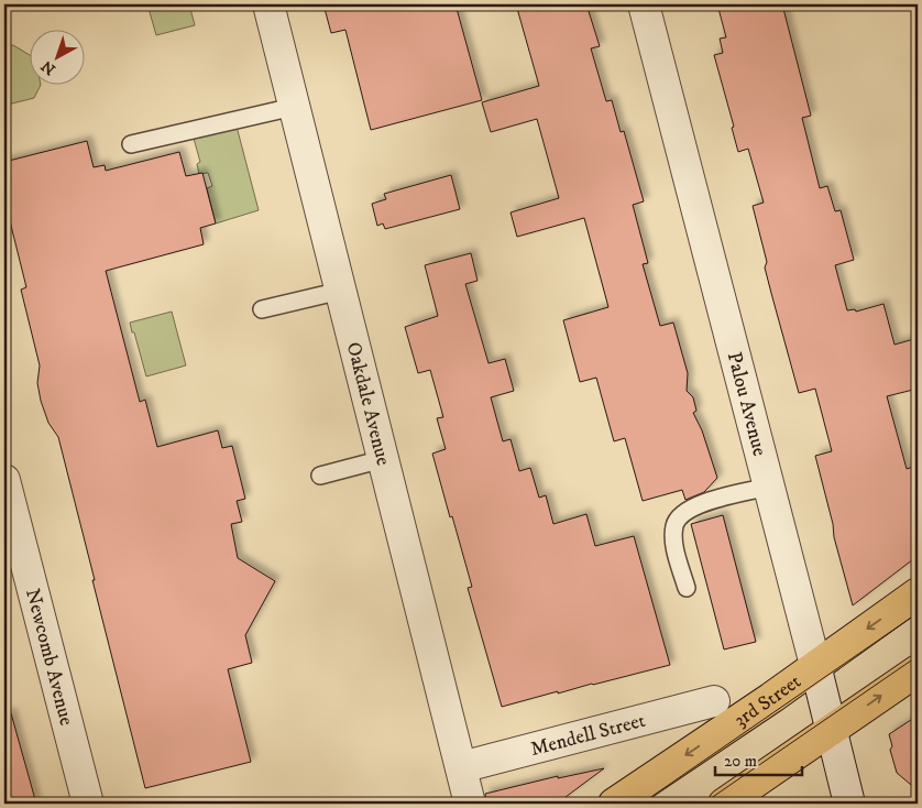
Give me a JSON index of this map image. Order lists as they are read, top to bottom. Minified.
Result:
{"streets":{"main road":["3rd Street"],"street":["Oakdale Avenue","Palou Avenue","Newcomb Avenue","Mendell Street"]},"crossings":[["Oakdale Avenue","Mendell Street"],["Palou Avenue","3rd Street"]],"scale_bar":"20 m","north":"bottom left"}
